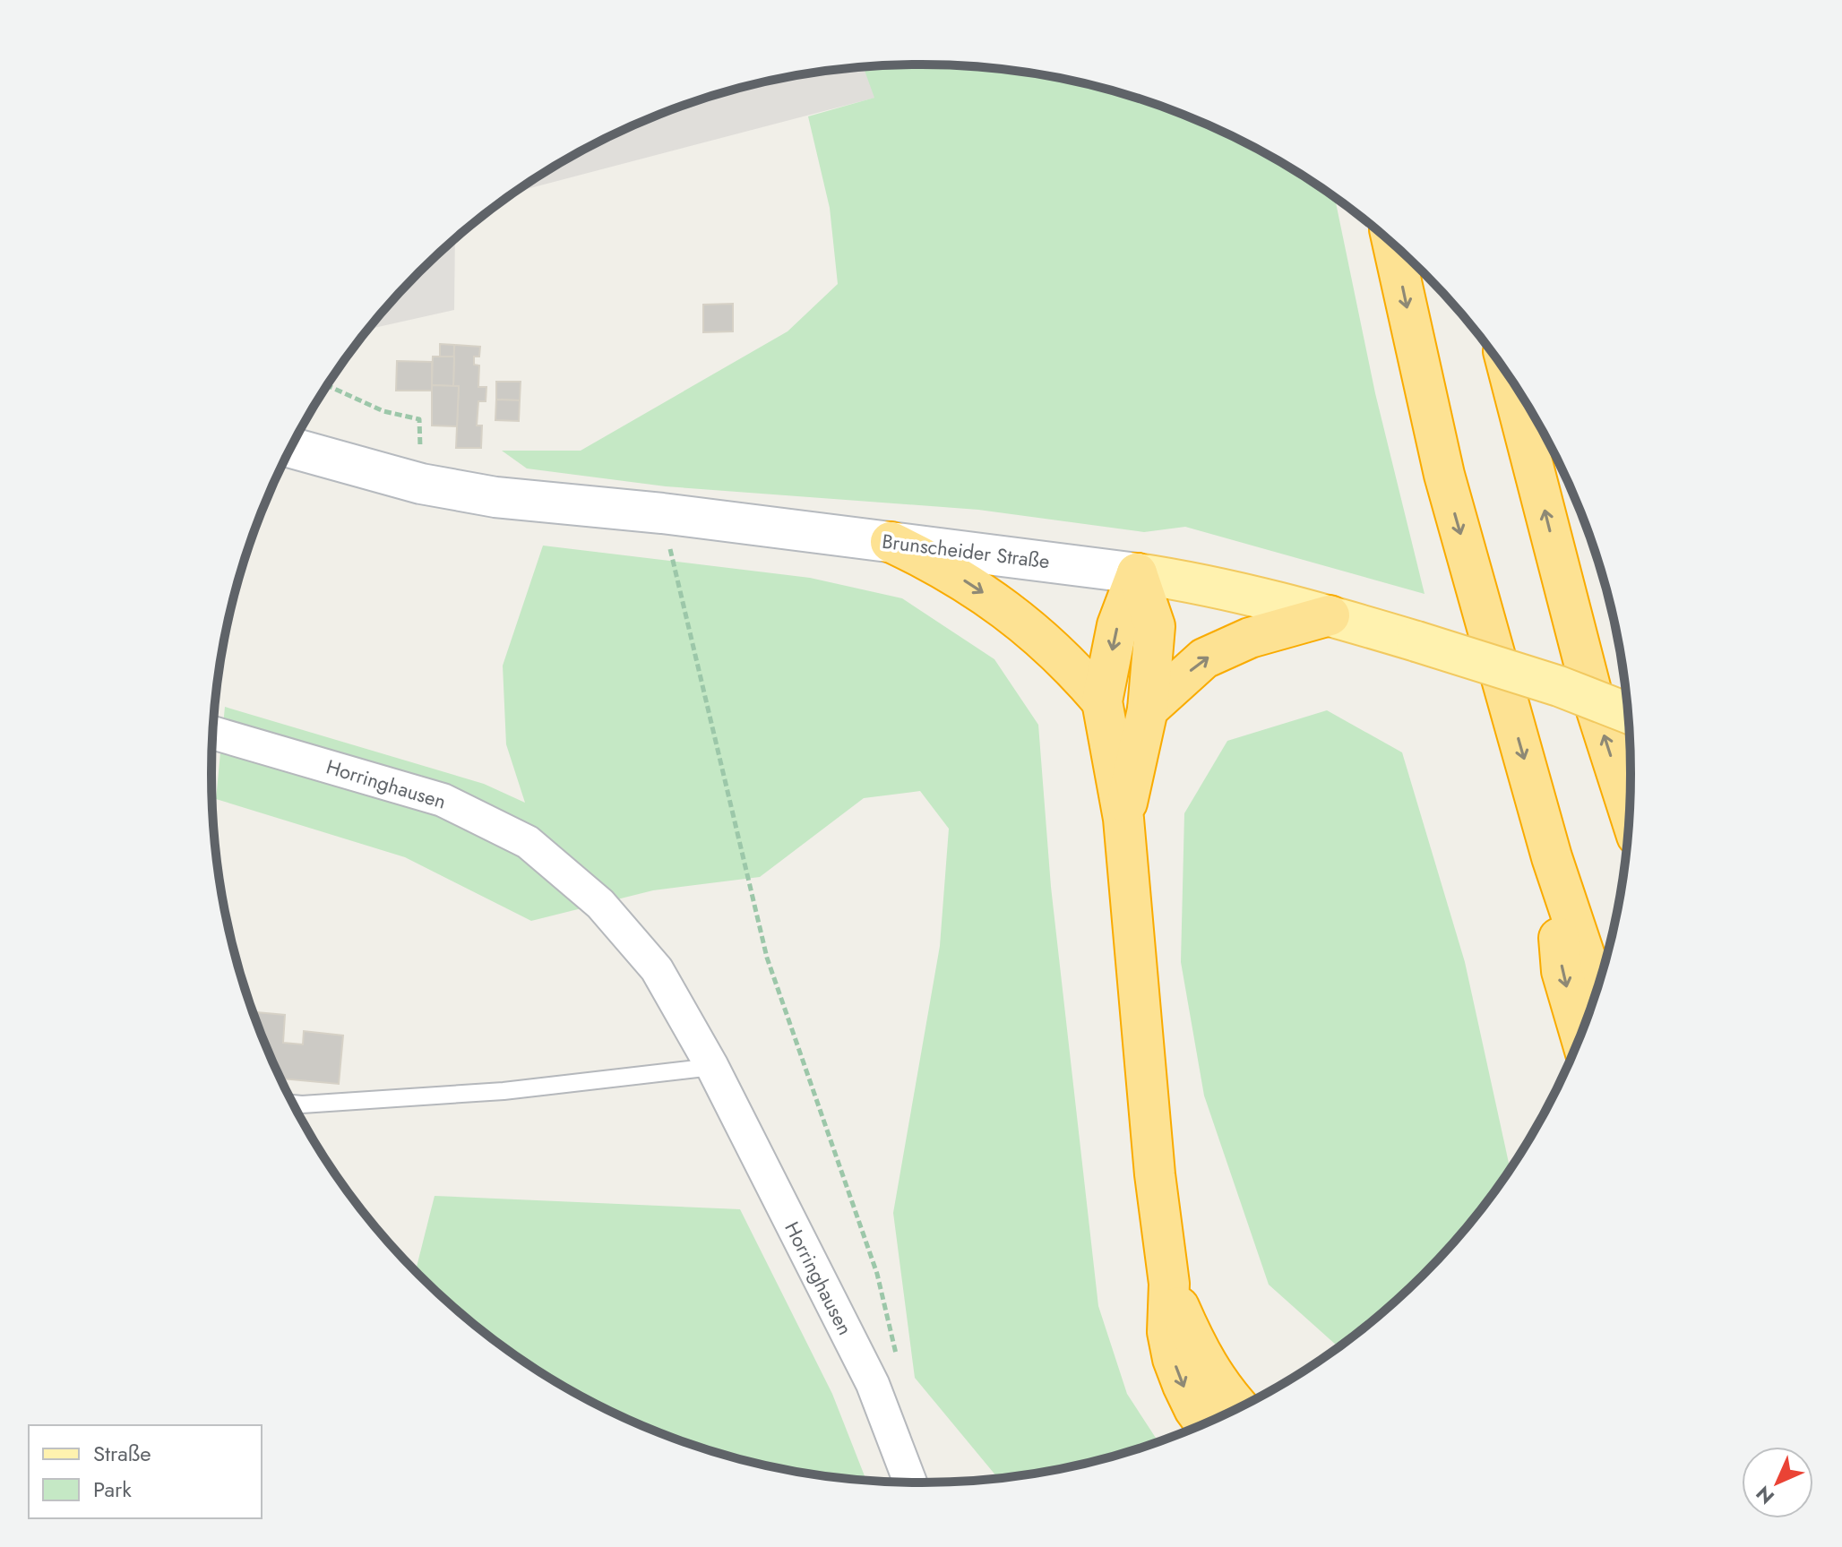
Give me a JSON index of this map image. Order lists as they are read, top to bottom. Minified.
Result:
{"streets":{"main road":["Brunscheider Straße"],"street":["Horringhausen"]},"legend":["Straße","Park"],"north":"bottom left"}
